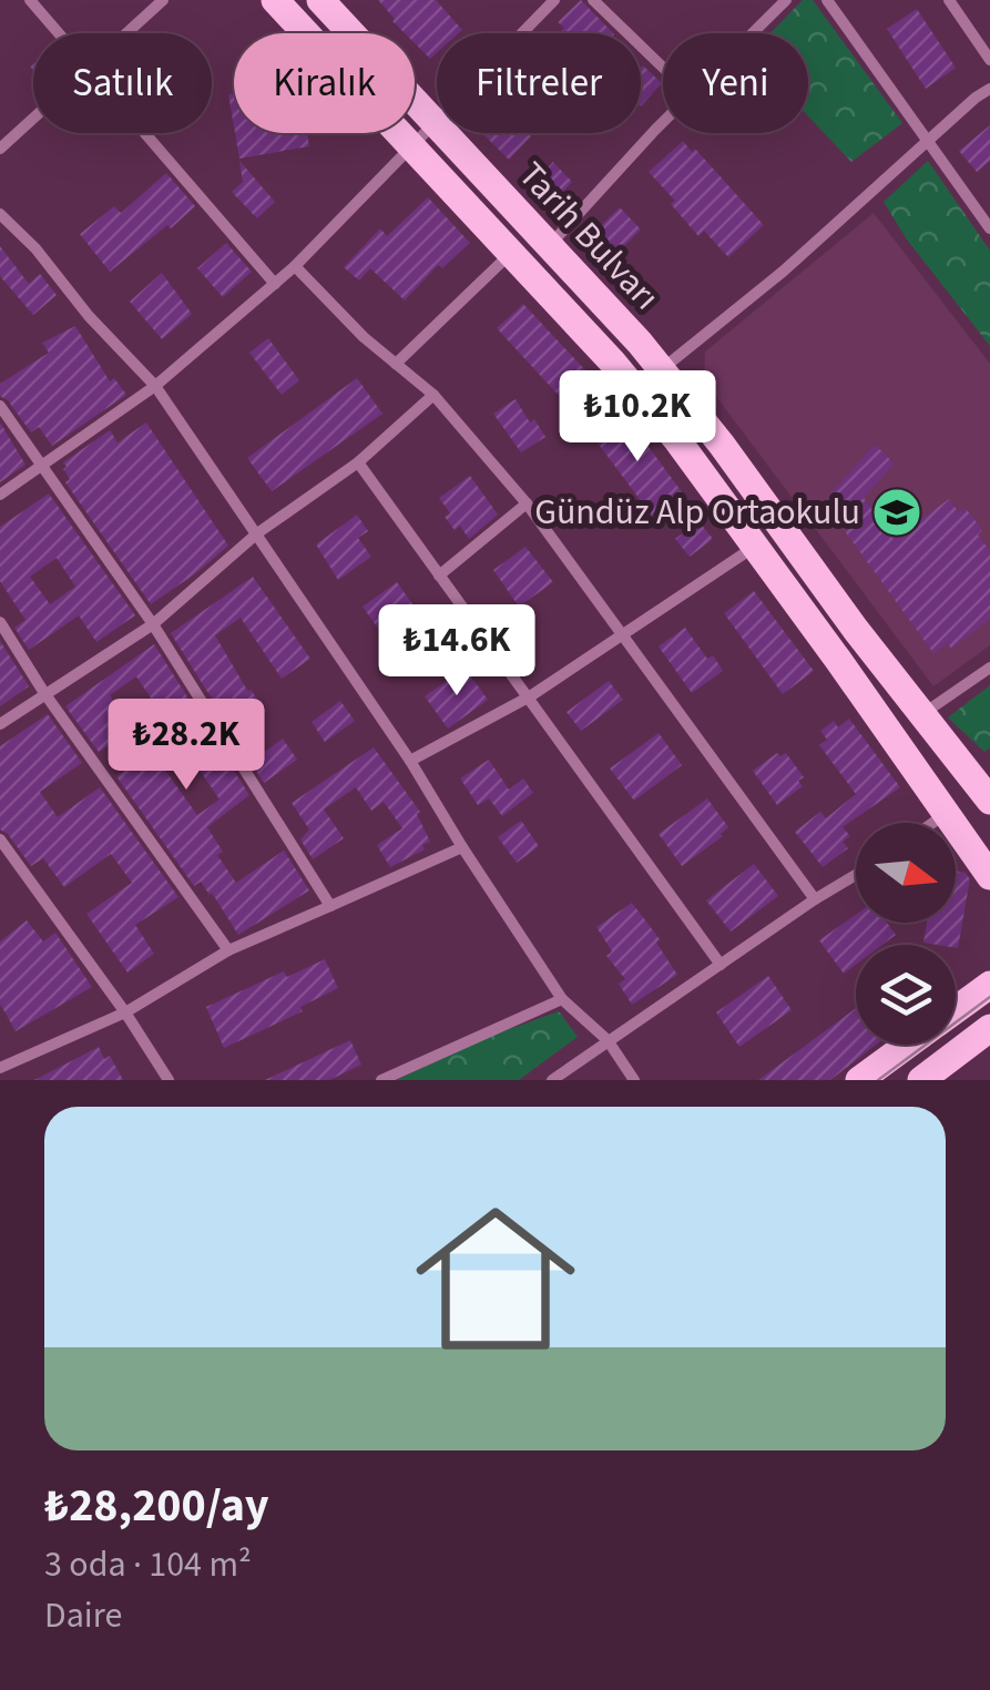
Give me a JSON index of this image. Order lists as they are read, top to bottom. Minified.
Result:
{"streets":{"main road":["Tarih Bulvarı"]},"places":{"school or university":["Gündüz Alp Ortaokulu"]},"north":"right","page":{"chip":["Satılık","Kiralık","Filtreler","Yeni"],"price":["₺10.2K","₺14.6K","₺28.2K"],"list":[{"name":"₺28,200/ay","note":"3 oda · 104 m² · Daire"}]}}
